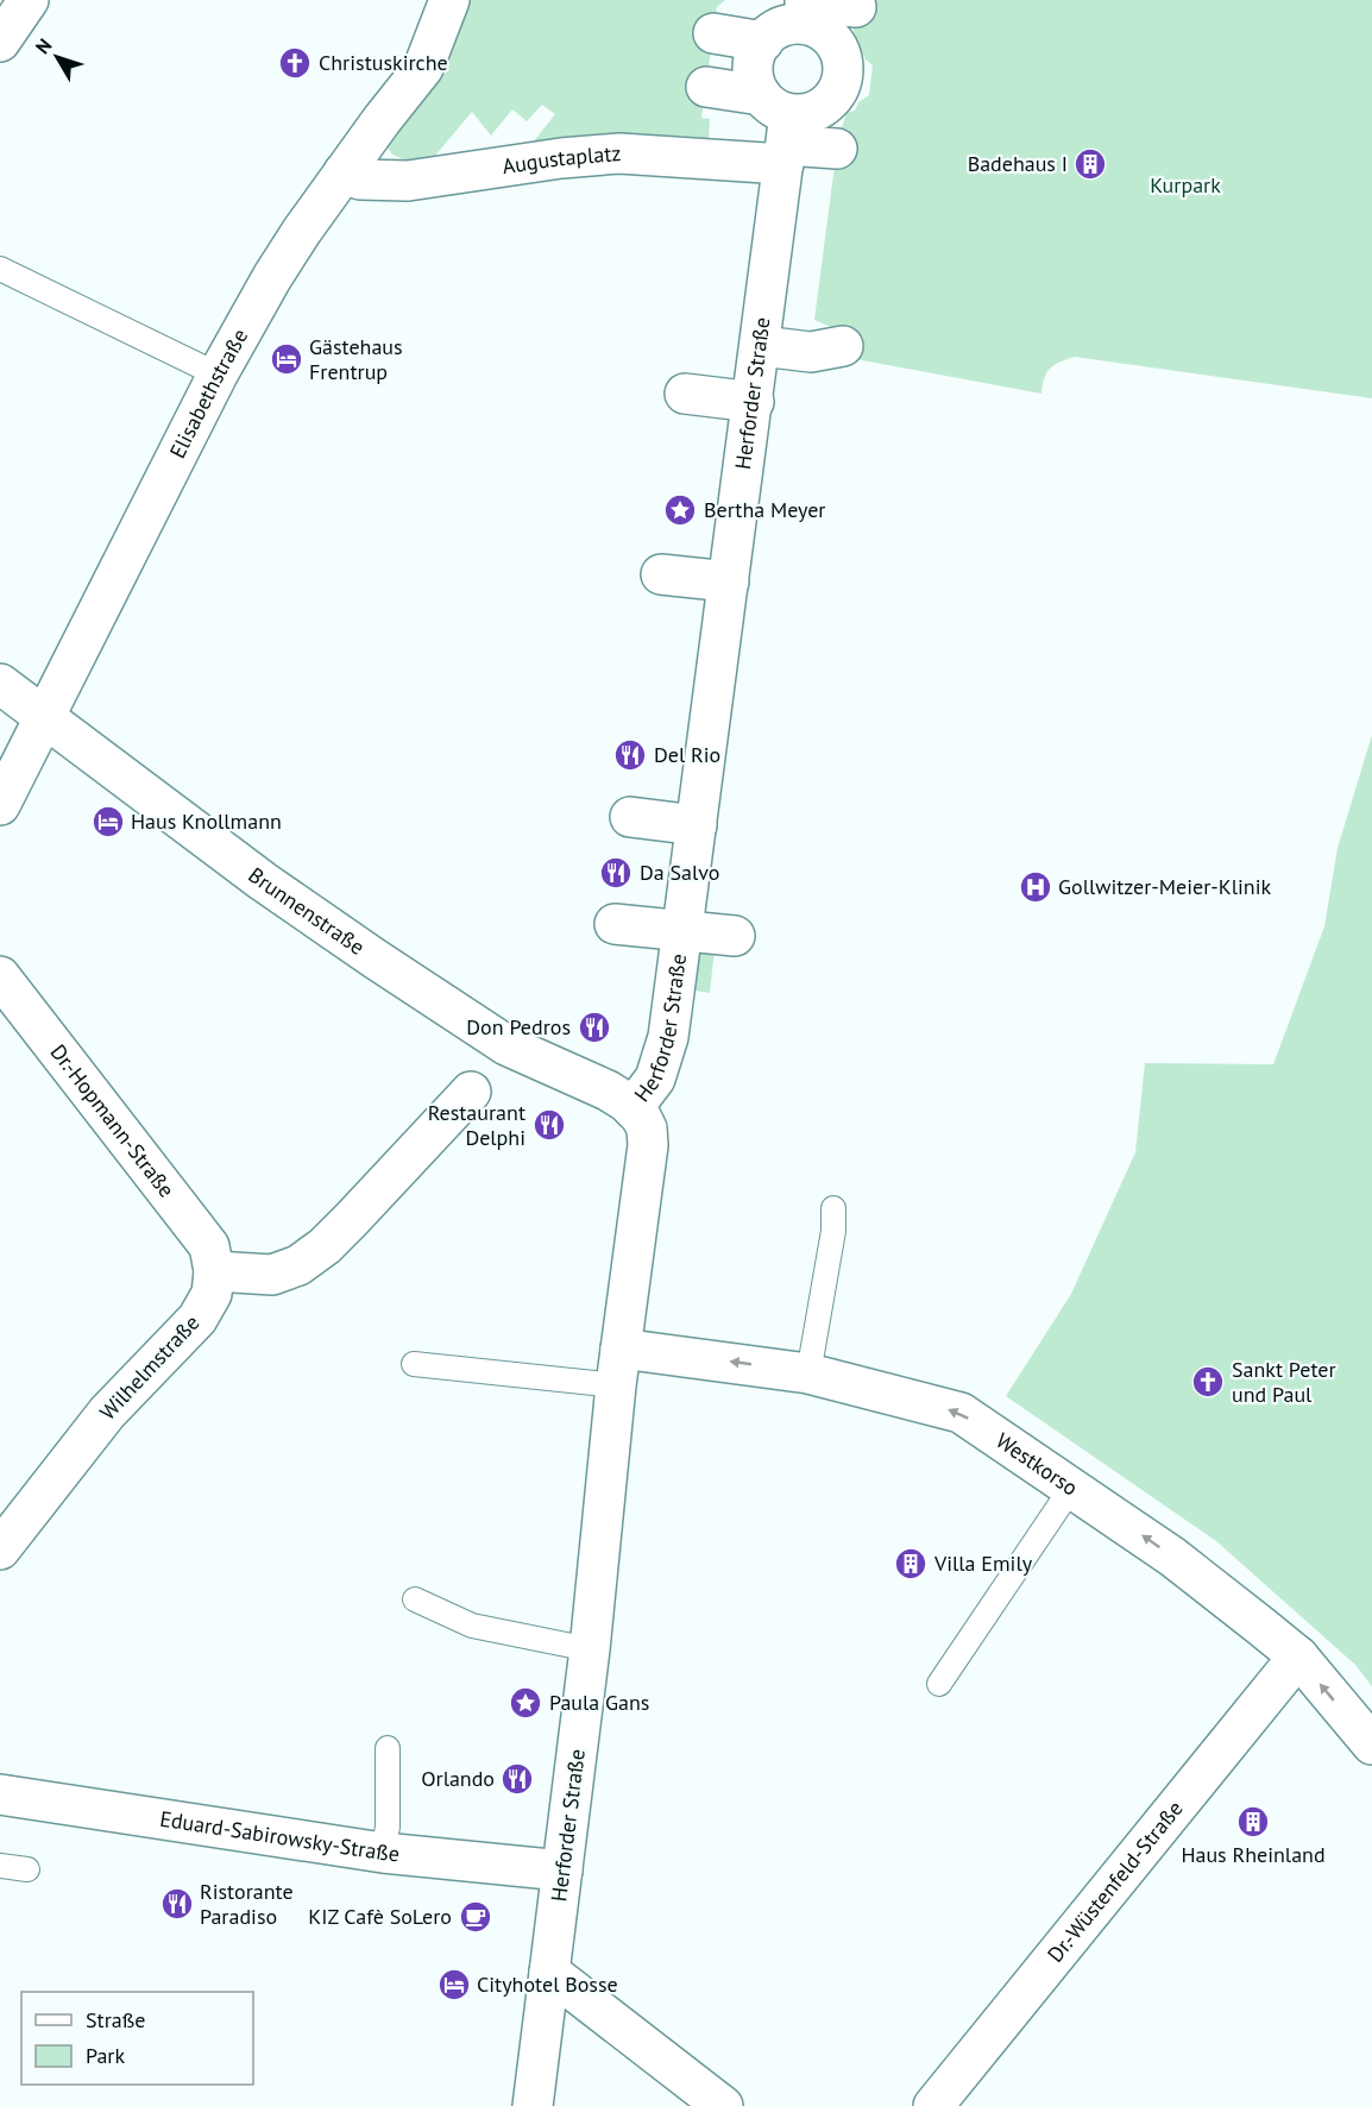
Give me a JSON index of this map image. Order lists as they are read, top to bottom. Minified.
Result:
{"streets":{"street":["Augustaplatz","Elisabethstraße","Herforder Straße","Brunnenstraße","Dr.-Hopmann-Straße","Wilhelmstraße","Westkorso","Eduard-Sabirowsky-Straße","Dr.-Wüstenfeld-Straße"]},"crossings":[["Augustaplatz","Elisabethstraße"],["Augustaplatz","Herforder Straße"],["Elisabethstraße","Brunnenstraße"],["Herforder Straße","Brunnenstraße"],["Herforder Straße","Westkorso"],["Herforder Straße","Eduard-Sabirowsky-Straße"],["Dr.-Hopmann-Straße","Wilhelmstraße"],["Westkorso","Dr.-Wüstenfeld-Straße"]],"one_way":["Westkorso"],"parks":["Kurpark"],"places":{"church":["Christuskirche","Sankt Peter und Paul"],"building":["Badehaus I","Villa Emily","Haus Rheinland"],"hotel":["Gästehaus Frentrup","Haus Knollmann","Cityhotel Bosse"],"place":["Bertha Meyer","Paula Gans"],"restaurant":["Del Rio","Da Salvo","Don Pedros","Restaurant Delphi","Orlando","Ristorante Paradiso"],"hospital":["Gollwitzer-Meier-Klinik"],"cafe":["KIZ Cafè SoLero"]},"legend":["Straße","Park"],"north":"top left"}
